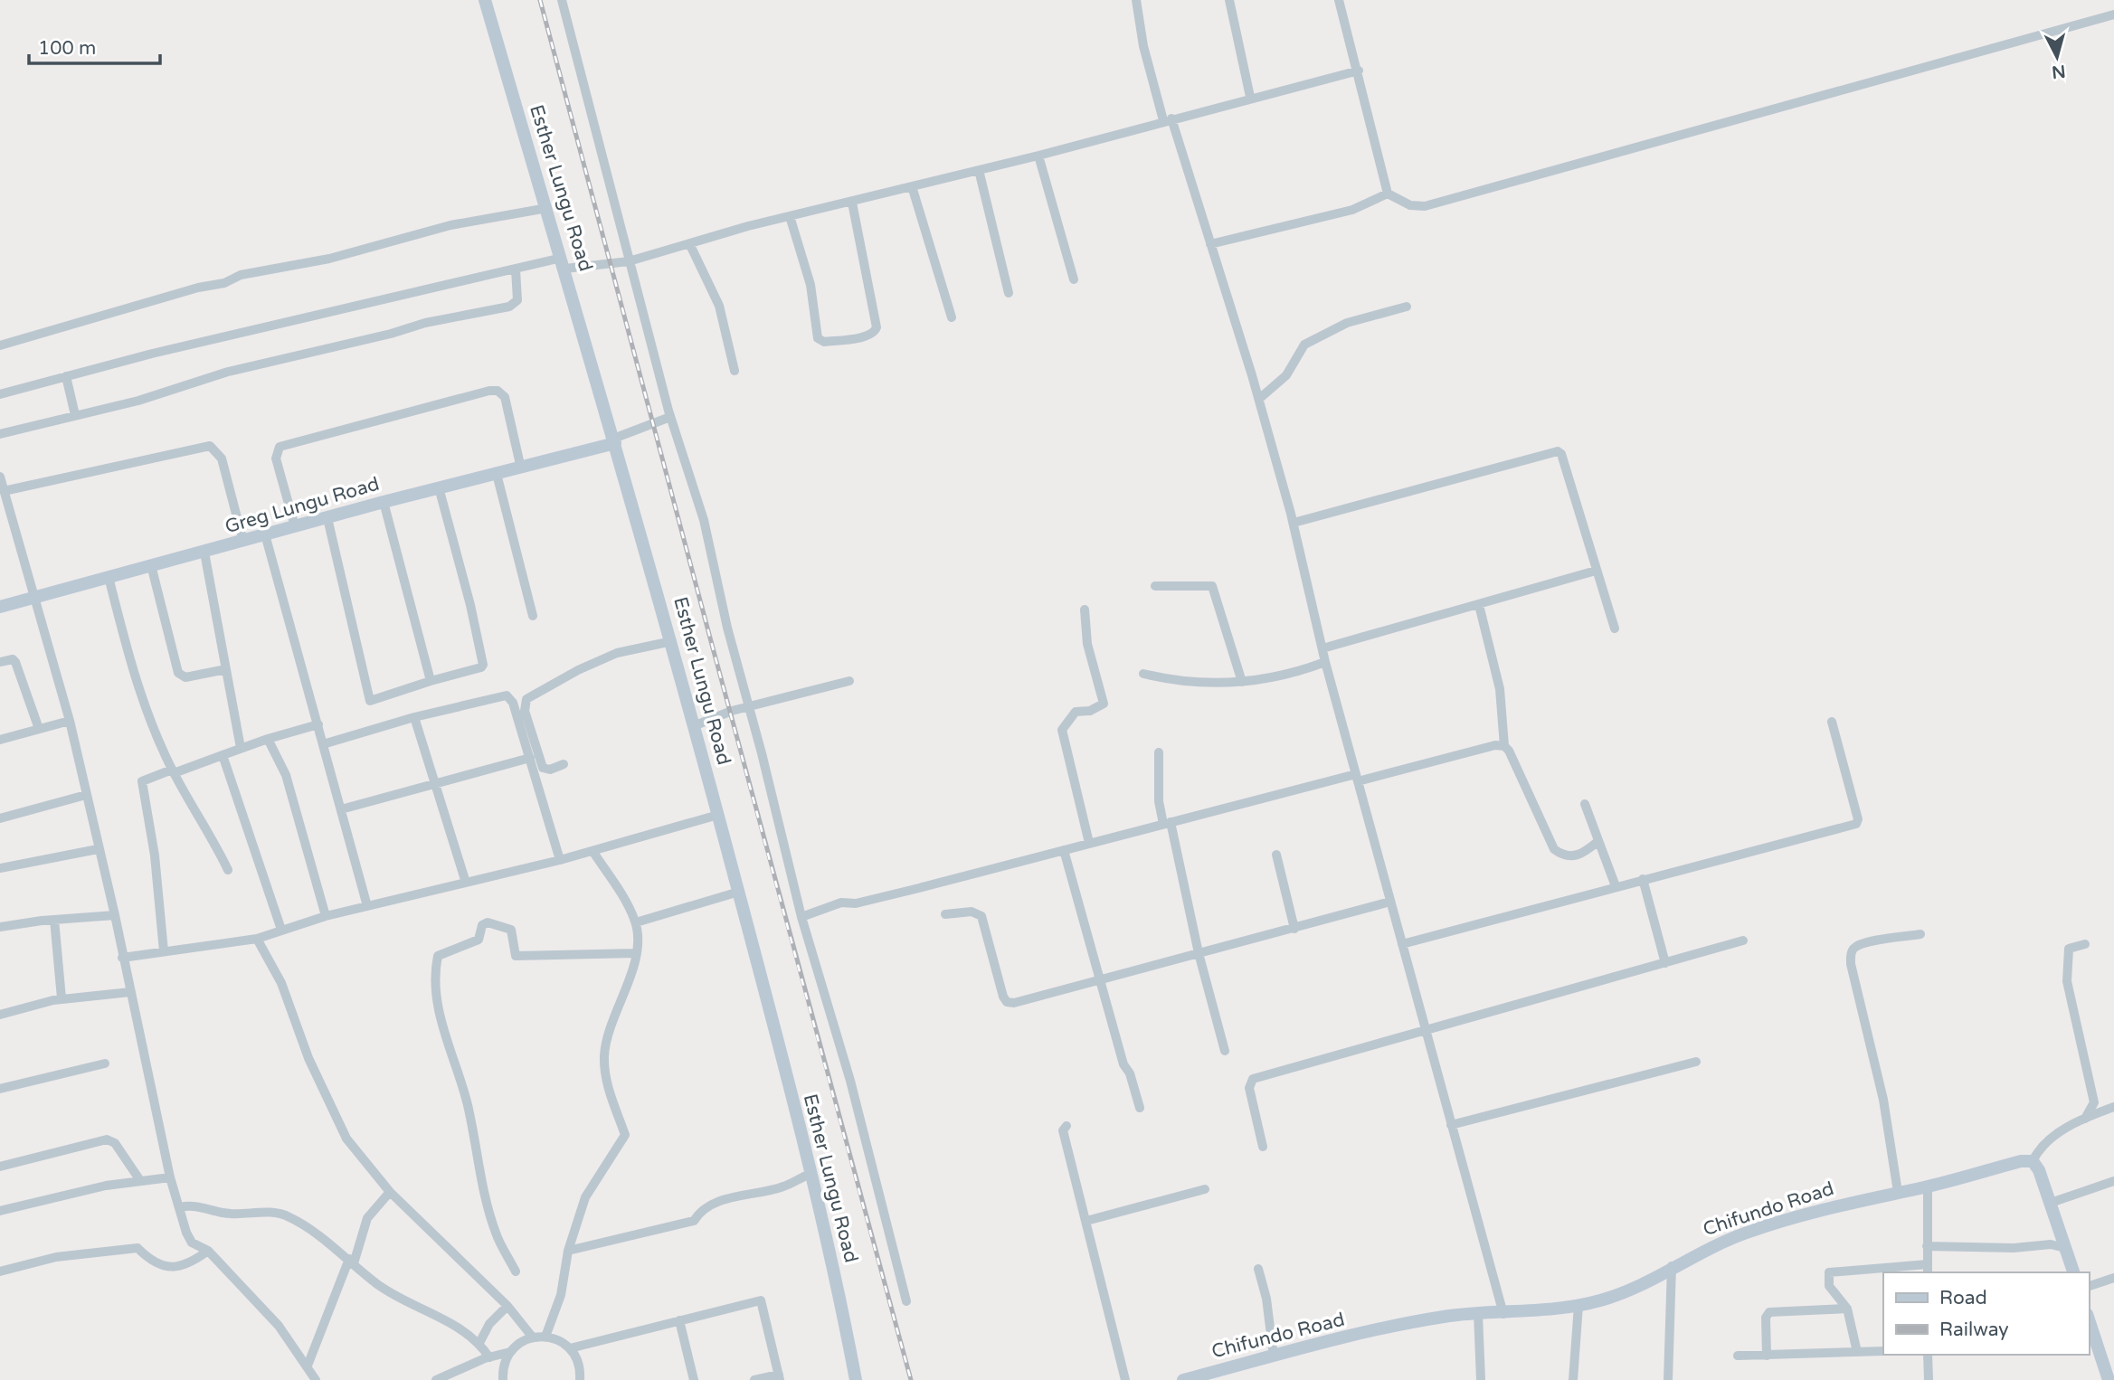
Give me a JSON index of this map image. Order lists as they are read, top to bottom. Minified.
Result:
{"streets":{"street":["Esther Lungu Road","Greg Lungu Road","Chifundo Road"]},"crossings":[["Esther Lungu Road","Greg Lungu Road"]],"legend":["Road","Railway"],"scale_bar":"100 m","north":"bottom"}
